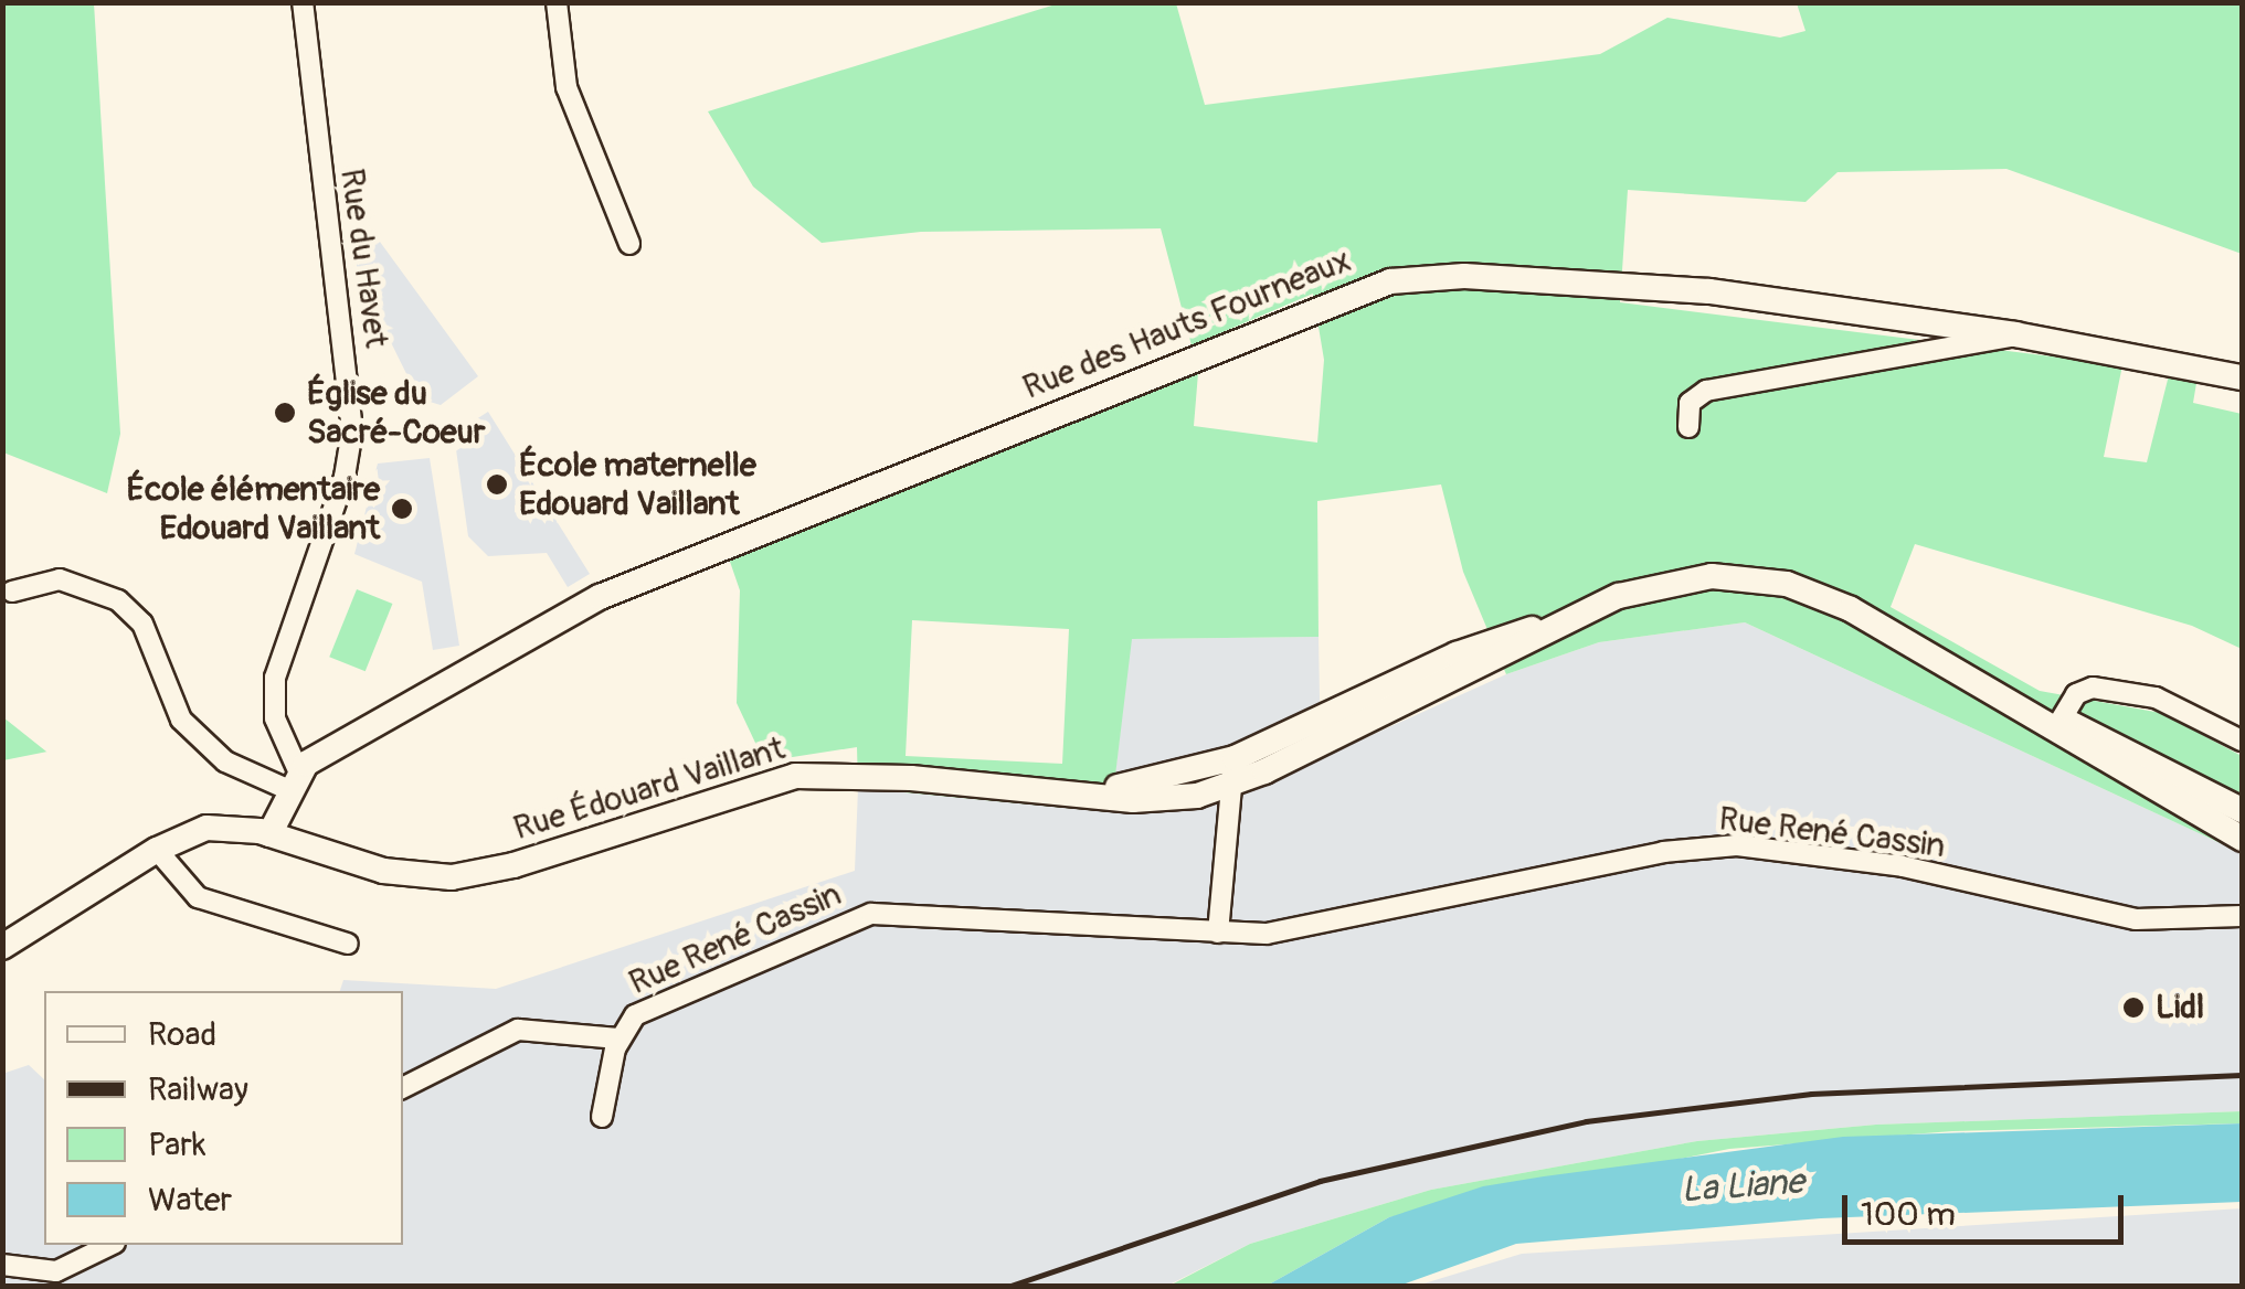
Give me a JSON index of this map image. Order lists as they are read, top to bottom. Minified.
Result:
{"streets":{"street":["Rue du Havet","Rue des Hauts Fourneaux","Rue Édouard Vaillant","Rue René Cassin"]},"crossings":[["Rue du Havet","Rue des Hauts Fourneaux"]],"water":["La Liane"],"places":["Église du Sacré-Coeur","École maternelle Edouard Vaillant","École élémentaire Edouard Vaillant","Lidl"],"legend":["Road","Railway","Park","Water"],"scale_bar":"100 m"}
